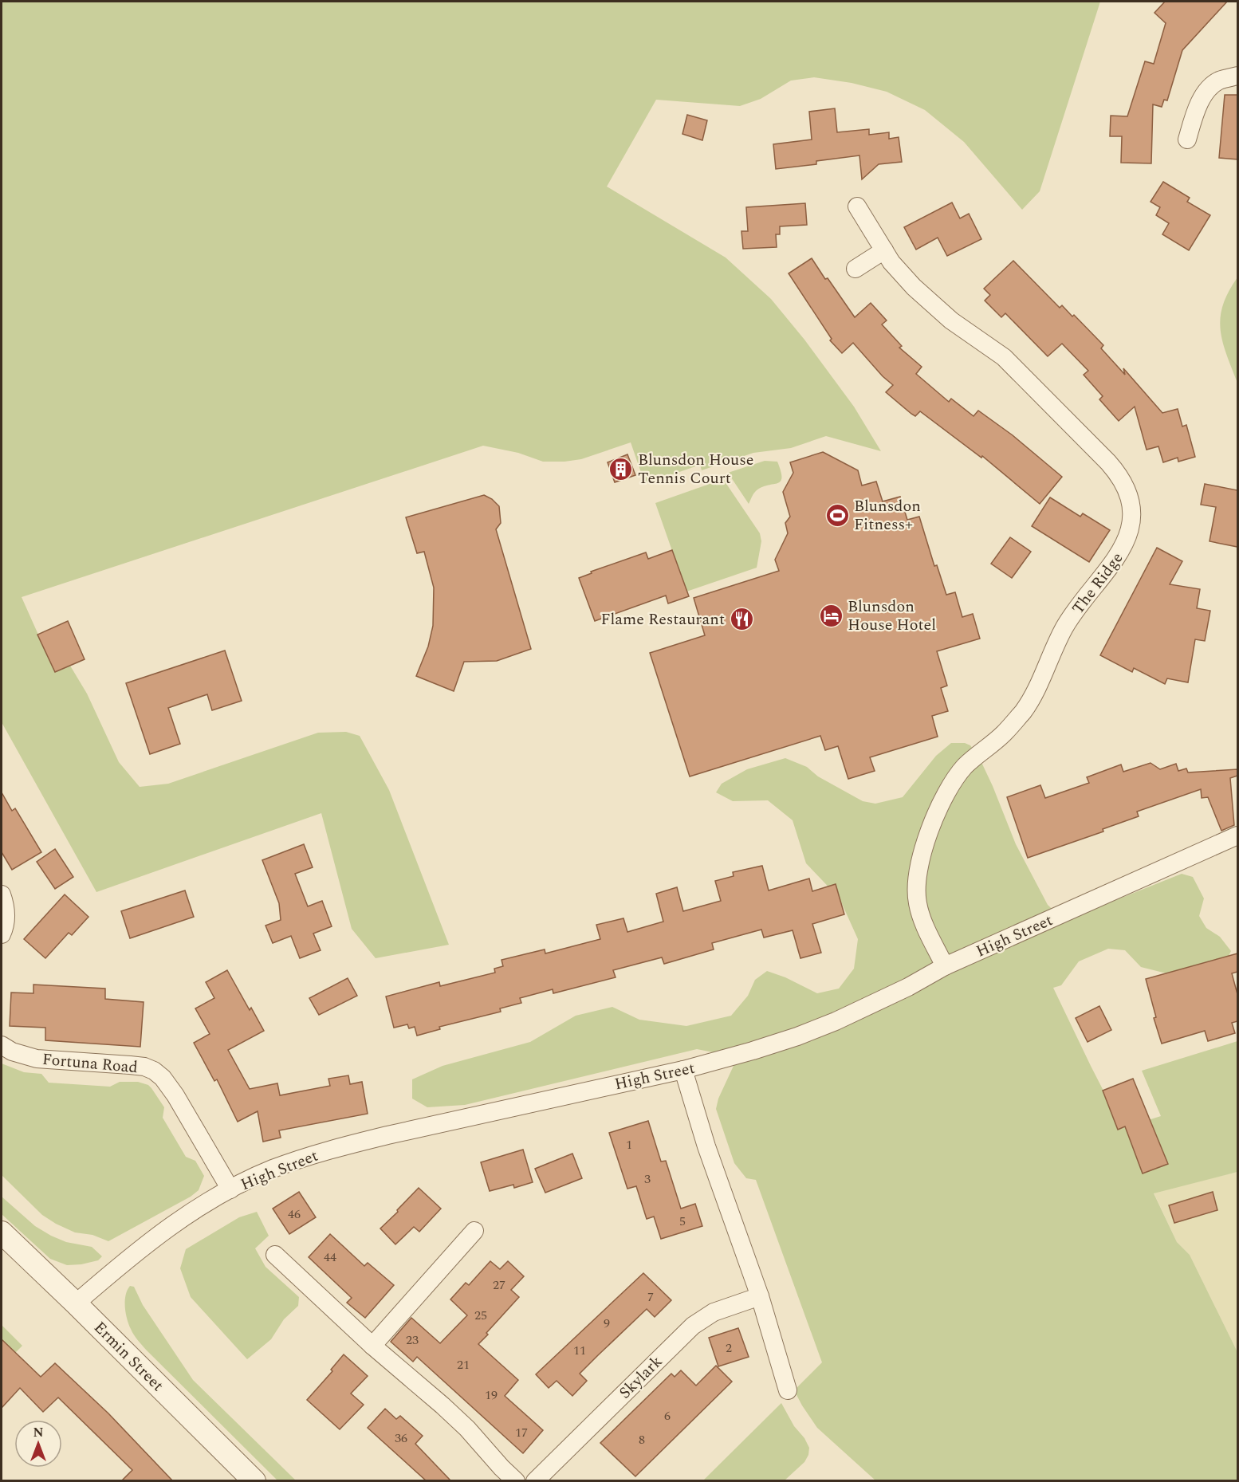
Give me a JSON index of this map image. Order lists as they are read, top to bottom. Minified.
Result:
{"streets":{"street":["The Ridge","High Street","Fortuna Road","Ermin Street","Skylark"]},"crossings":[["The Ridge","High Street"],["High Street","Fortuna Road"],["High Street","Ermin Street"]],"places":{"building":["Blunsdon House Tennis Court"],"sports":["Blunsdon Fitness+"],"hotel":["Blunsdon House Hotel"],"restaurant":["Flame Restaurant"]},"house_numbers":["1","3","46","5","44","27","7","25","9","23","2","11","21","19","6","17","36","8"],"north":"top"}
